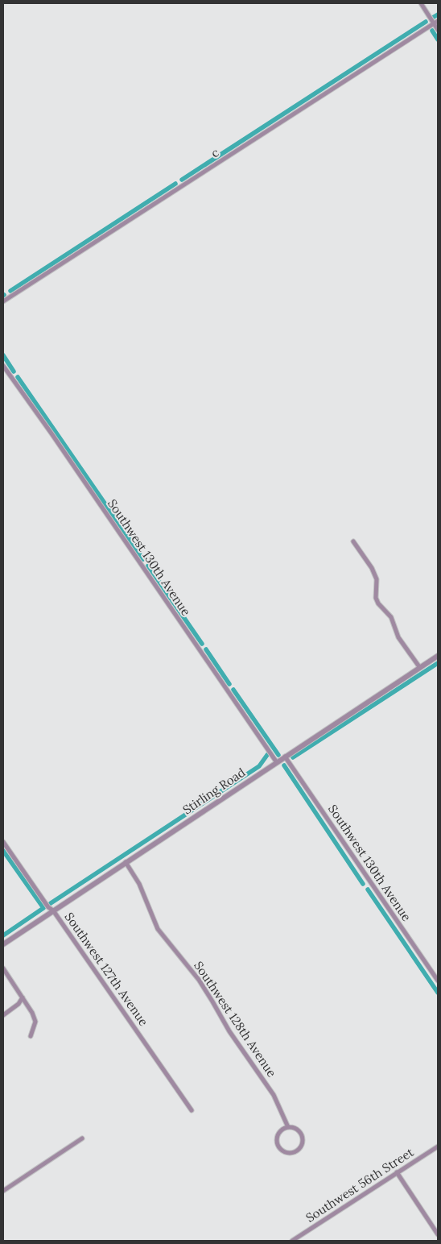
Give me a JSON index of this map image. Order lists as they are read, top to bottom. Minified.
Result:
{"streets":{"street":["c","Southwest 130th Avenue","Stirling Road","Southwest 127th Avenue","Southwest 128th Avenue","Southwest 56th Street"]},"crossings":[["Southwest 130th Avenue","Stirling Road"],["Stirling Road","Southwest 127th Avenue"],["Stirling Road","Southwest 128th Avenue"]]}
